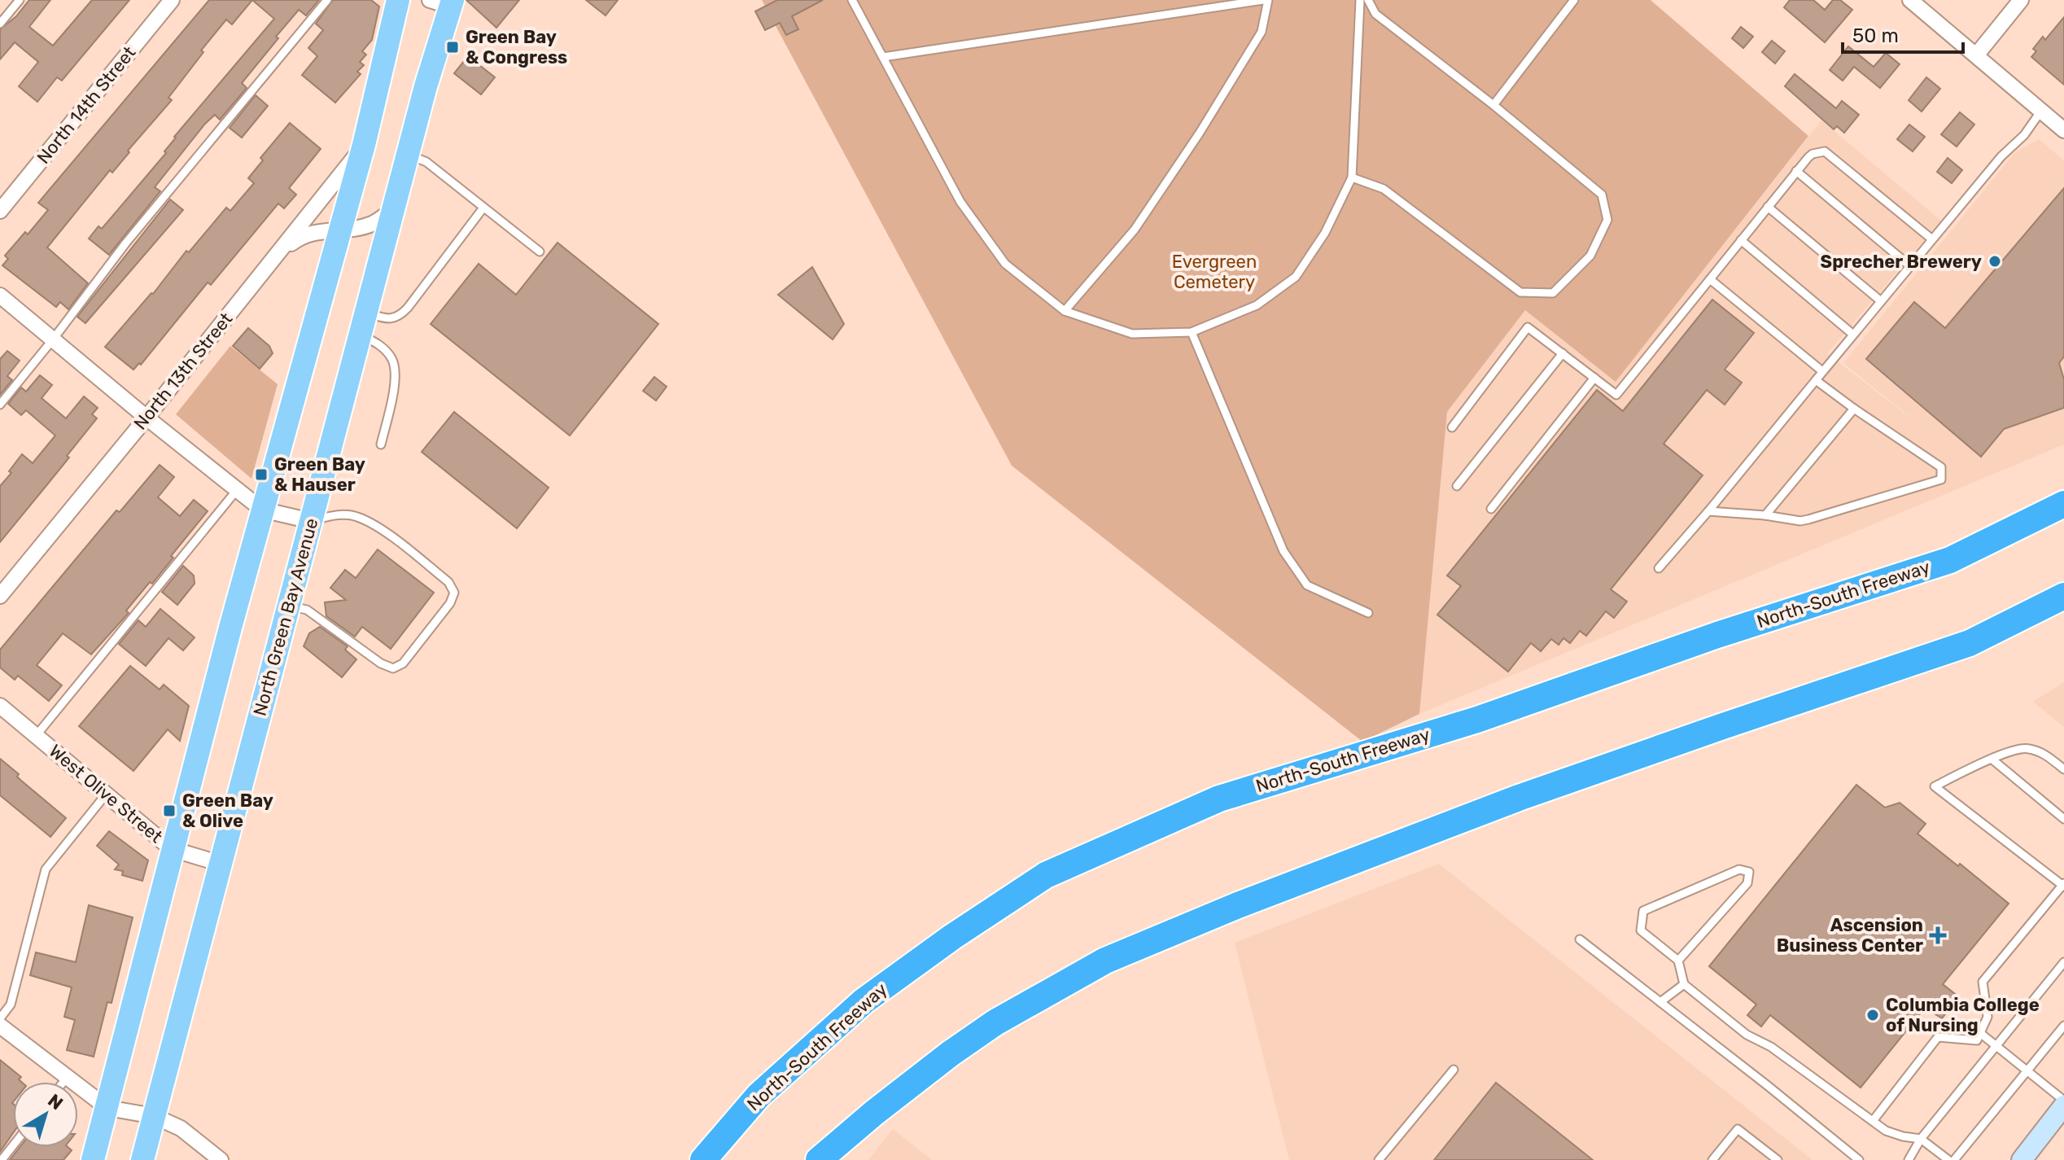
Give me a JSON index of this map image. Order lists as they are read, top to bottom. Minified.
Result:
{"streets":{"highway":["North-South Freeway"],"main road":["North Green Bay Avenue"],"street":["North 14th Street","North 13th Street","West Olive Street"]},"crossings":[["North Green Bay Avenue","West Olive Street"]],"parks":["Evergreen Cemetery"],"places":{"transit":["Green Bay & Congress","Green Bay & Hauser","Green Bay & Olive"],"other":["Sprecher Brewery","Columbia College of Nursing"],"health":["Ascension Business Center"]},"scale_bar":"50 m","north":"top right"}
